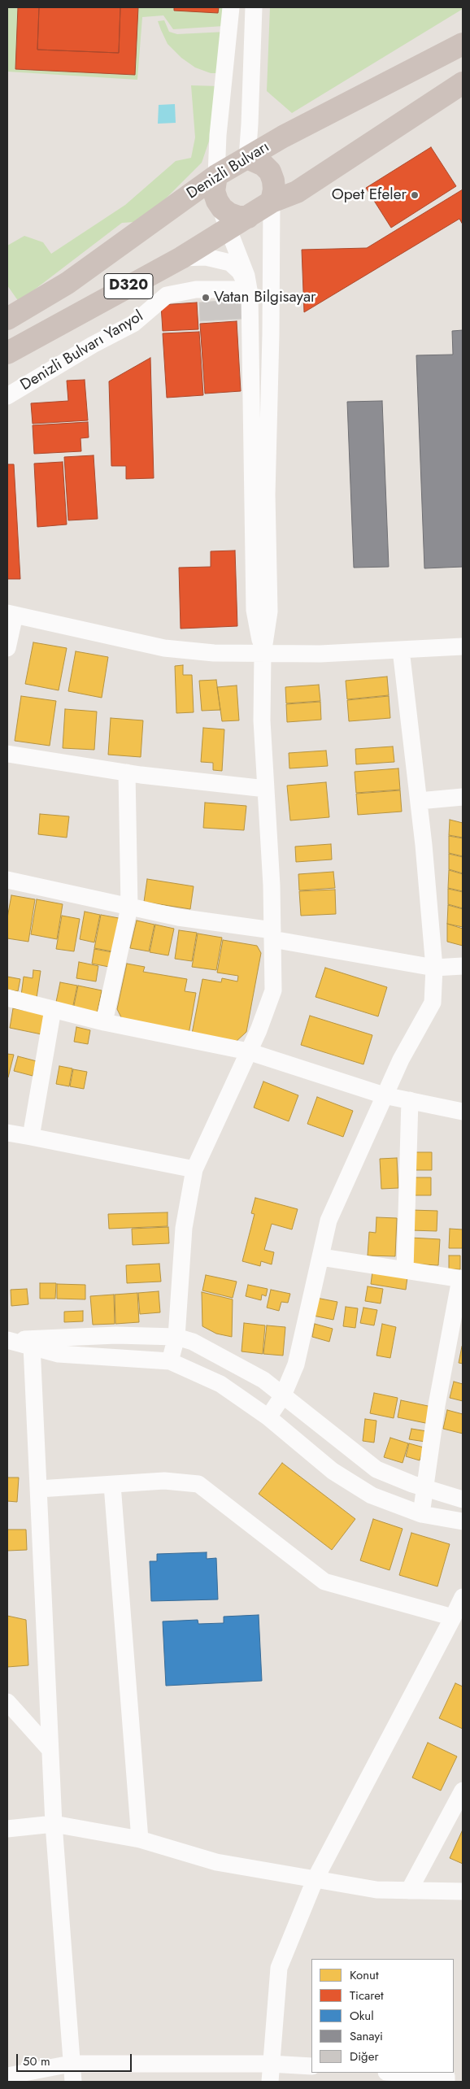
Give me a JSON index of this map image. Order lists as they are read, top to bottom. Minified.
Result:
{"streets":{"highway":["Denizli Bulvarı","D320"],"street":["Denizli Bulvarı Yanyol"]},"crossings":[["Denizli Bulvarı","D320"]],"places":["Opet Efeler","Vatan Bilgisayar"],"legend":["Konut","Ticaret","Okul","Sanayi","Diğer"],"scale_bar":"50 m"}
